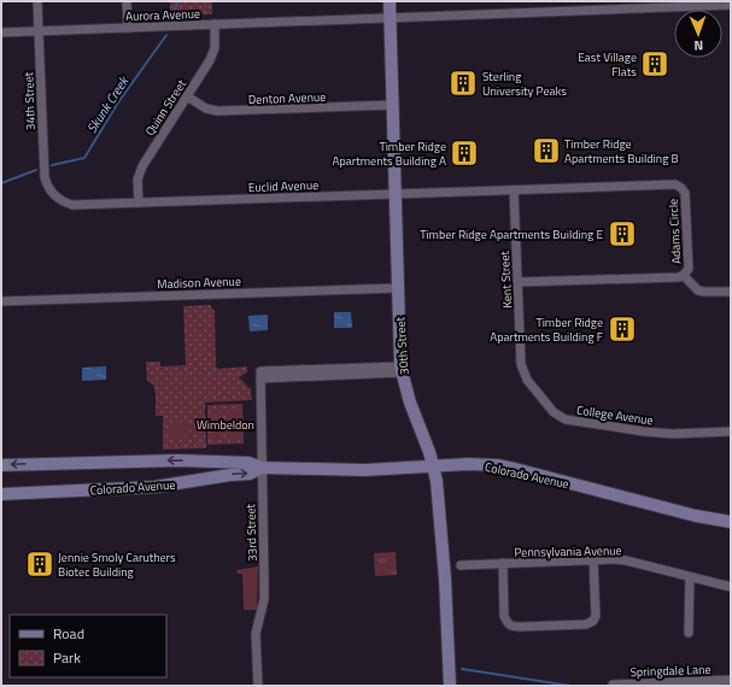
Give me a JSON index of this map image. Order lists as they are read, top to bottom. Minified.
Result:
{"streets":{"main road":["30th Street","Colorado Avenue"],"street":["Aurora Avenue","Denton Avenue","34th Street","Quinn Street","Euclid Avenue","Adams Circle","Kent Street","Madison Avenue","College Avenue","33rd Street","Pennsylvania Avenue","Springdale Lane"]},"crossings":[["Aurora Avenue","34th Street"],["Aurora Avenue","Quinn Street"],["Aurora Avenue","30th Street"],["Denton Avenue","Quinn Street"],["Denton Avenue","30th Street"],["34th Street","Euclid Avenue"],["Quinn Street","Euclid Avenue"],["Euclid Avenue","Adams Circle"],["Euclid Avenue","Kent Street"],["Euclid Avenue","30th Street"],["Adams Circle","Kent Street"],["Kent Street","College Avenue"],["Madison Avenue","30th Street"],["30th Street","Colorado Avenue"],["30th Street","33rd Street"],["Colorado Avenue","33rd Street"]],"water":["Skunk Creek"],"parks":["Wimbeldon"],"places":{"building":["East Village Flats","Sterling University Peaks","Timber Ridge Apartments Building B","Timber Ridge Apartments Building A","Timber Ridge Apartments Building E","Timber Ridge Apartments Building F","Jennie Smoly Caruthers Biotec Building"]},"legend":["Road","Park"],"north":"bottom"}
